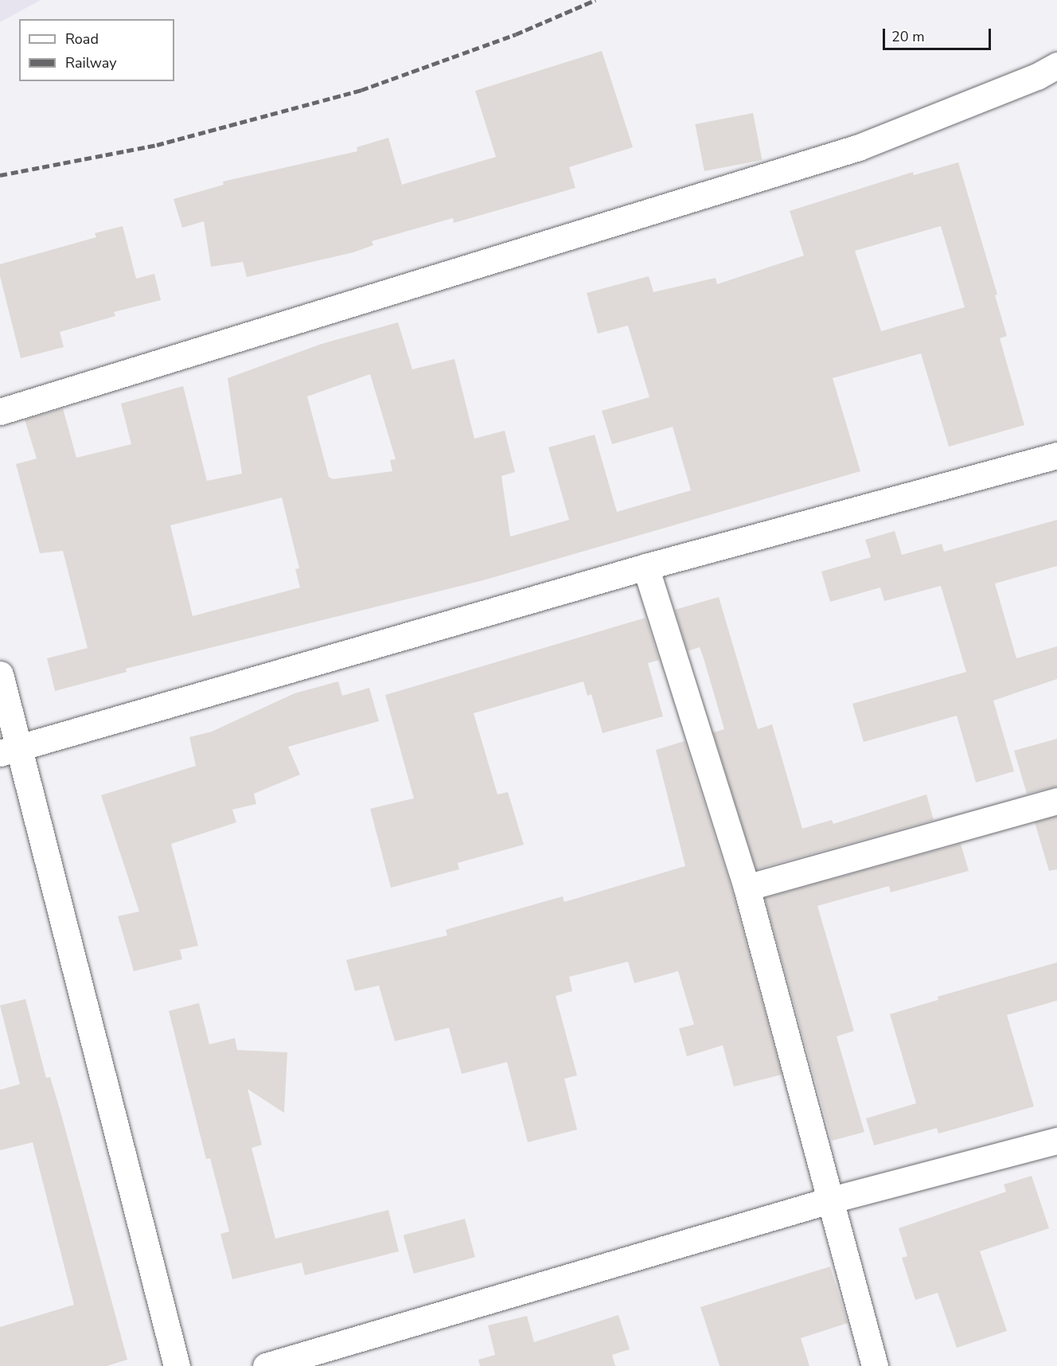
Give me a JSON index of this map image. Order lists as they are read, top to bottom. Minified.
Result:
{"legend":["Road","Railway"],"scale_bar":"20 m"}
